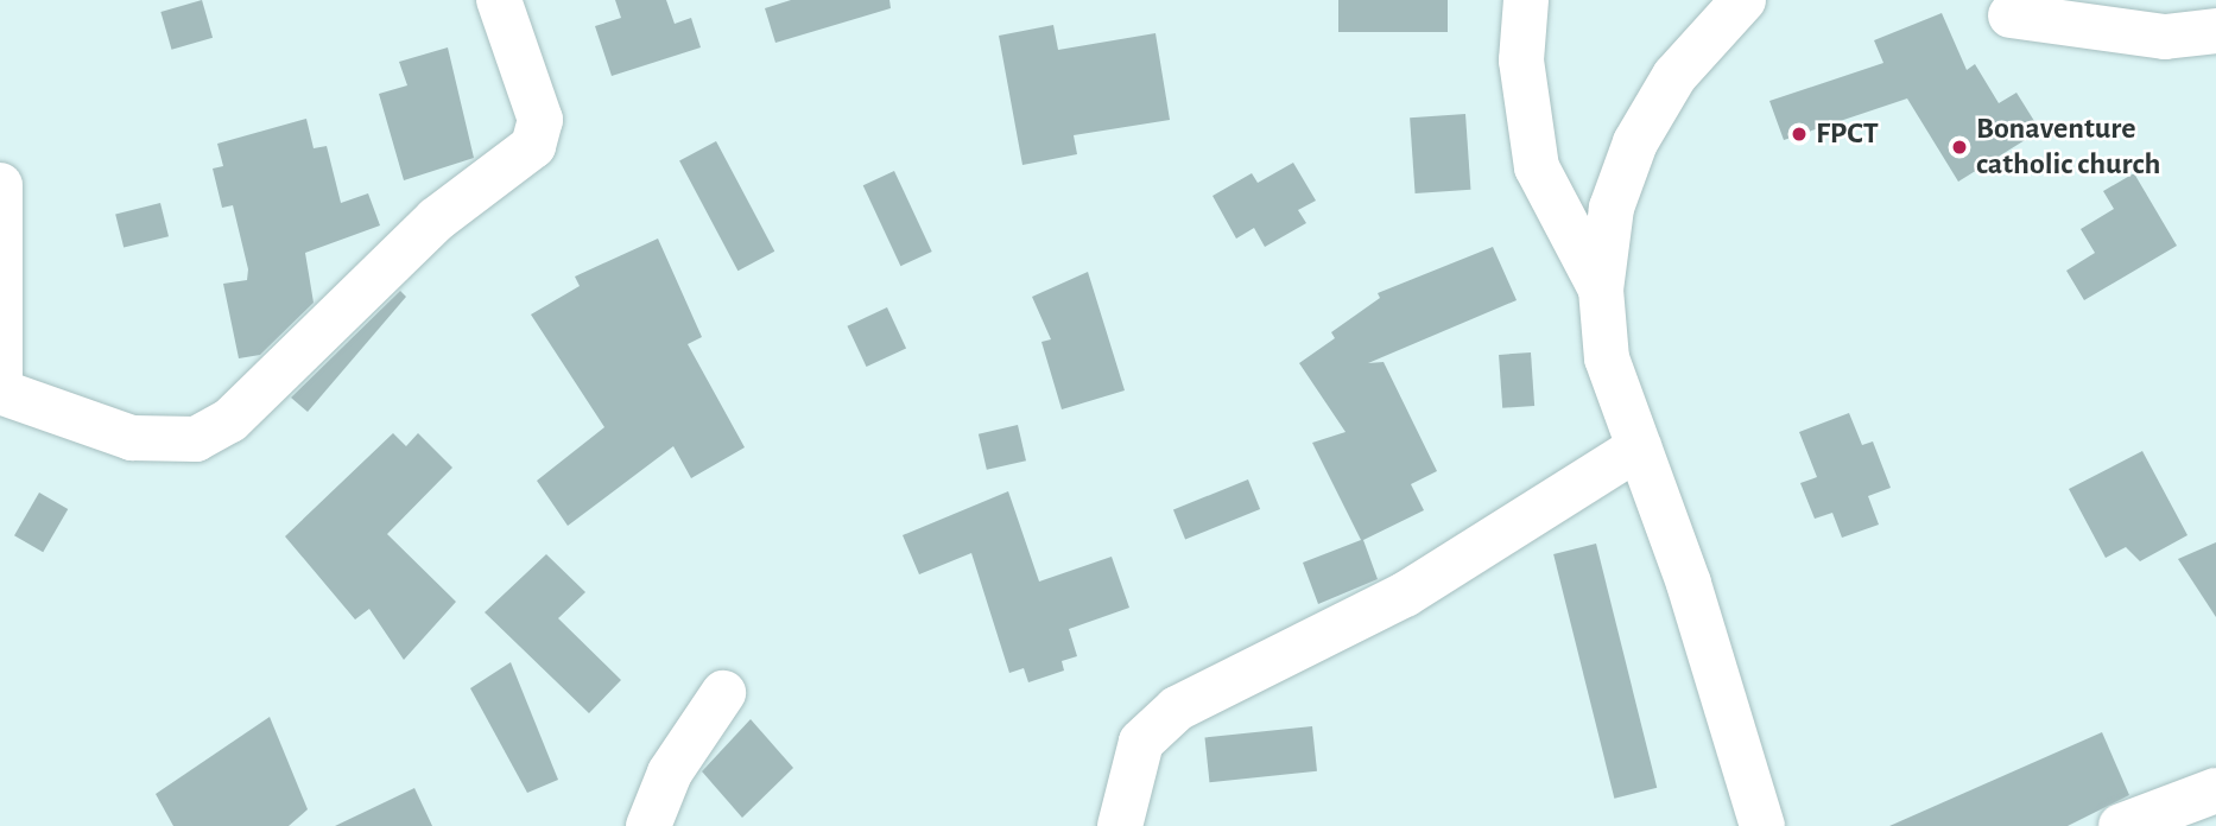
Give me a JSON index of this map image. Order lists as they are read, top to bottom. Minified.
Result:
{"places":["FPCT","Bonaventure catholic church"]}
